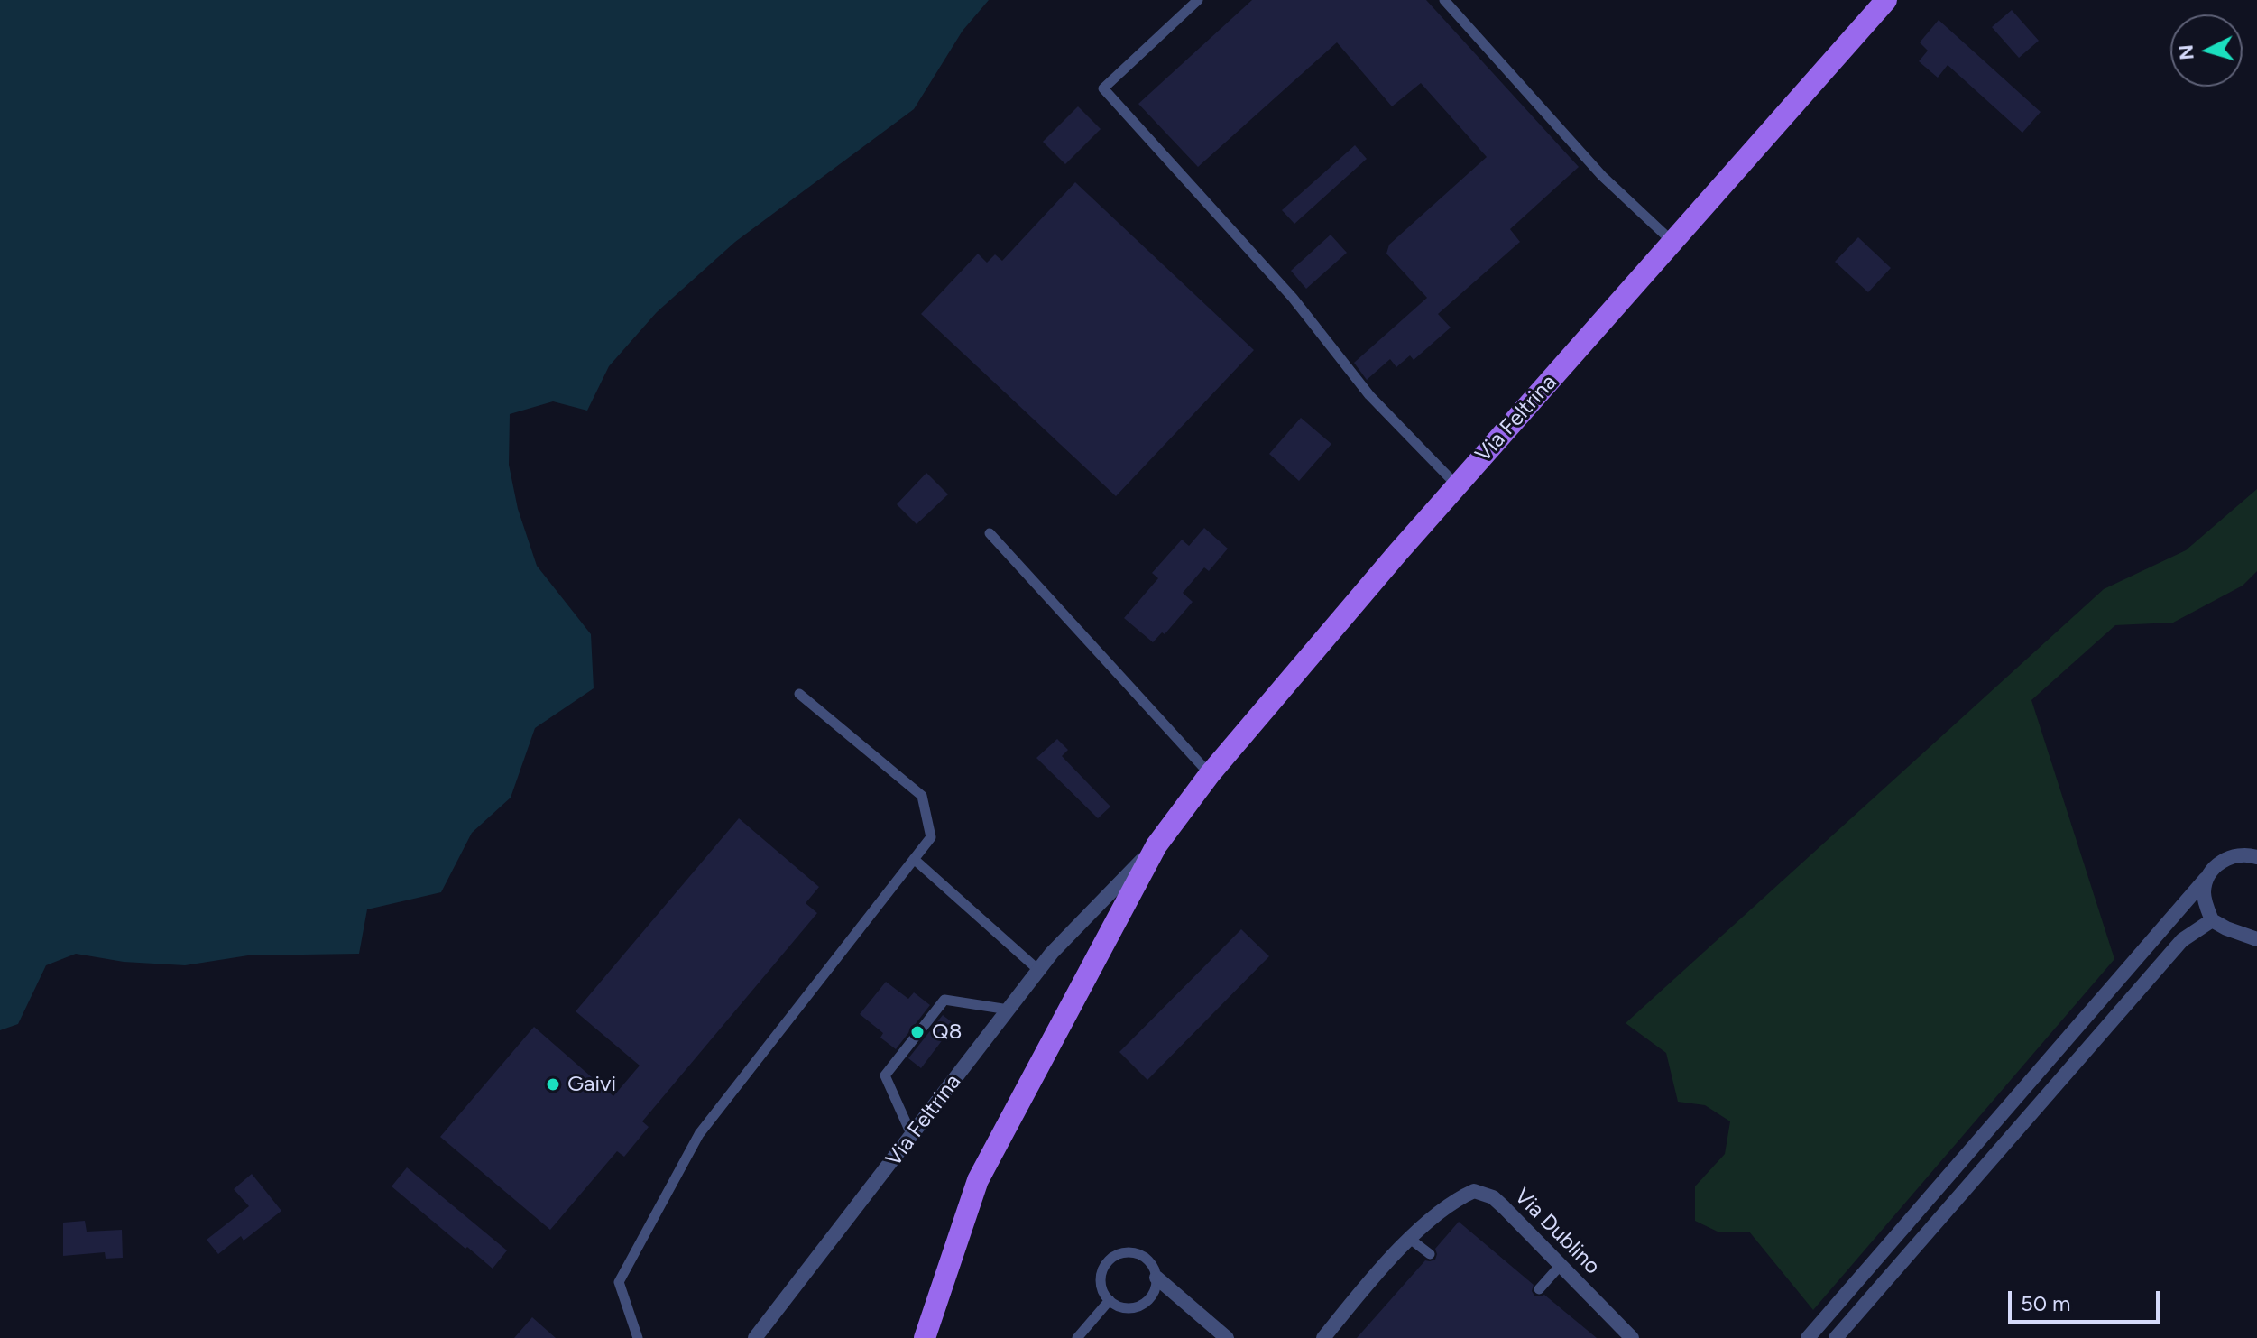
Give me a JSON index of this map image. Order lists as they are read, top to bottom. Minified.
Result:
{"streets":{"main road":["Via Feltrina"],"street":["Via Dublino"]},"places":["Q8","Gaivi"],"scale_bar":"50 m","north":"left"}
